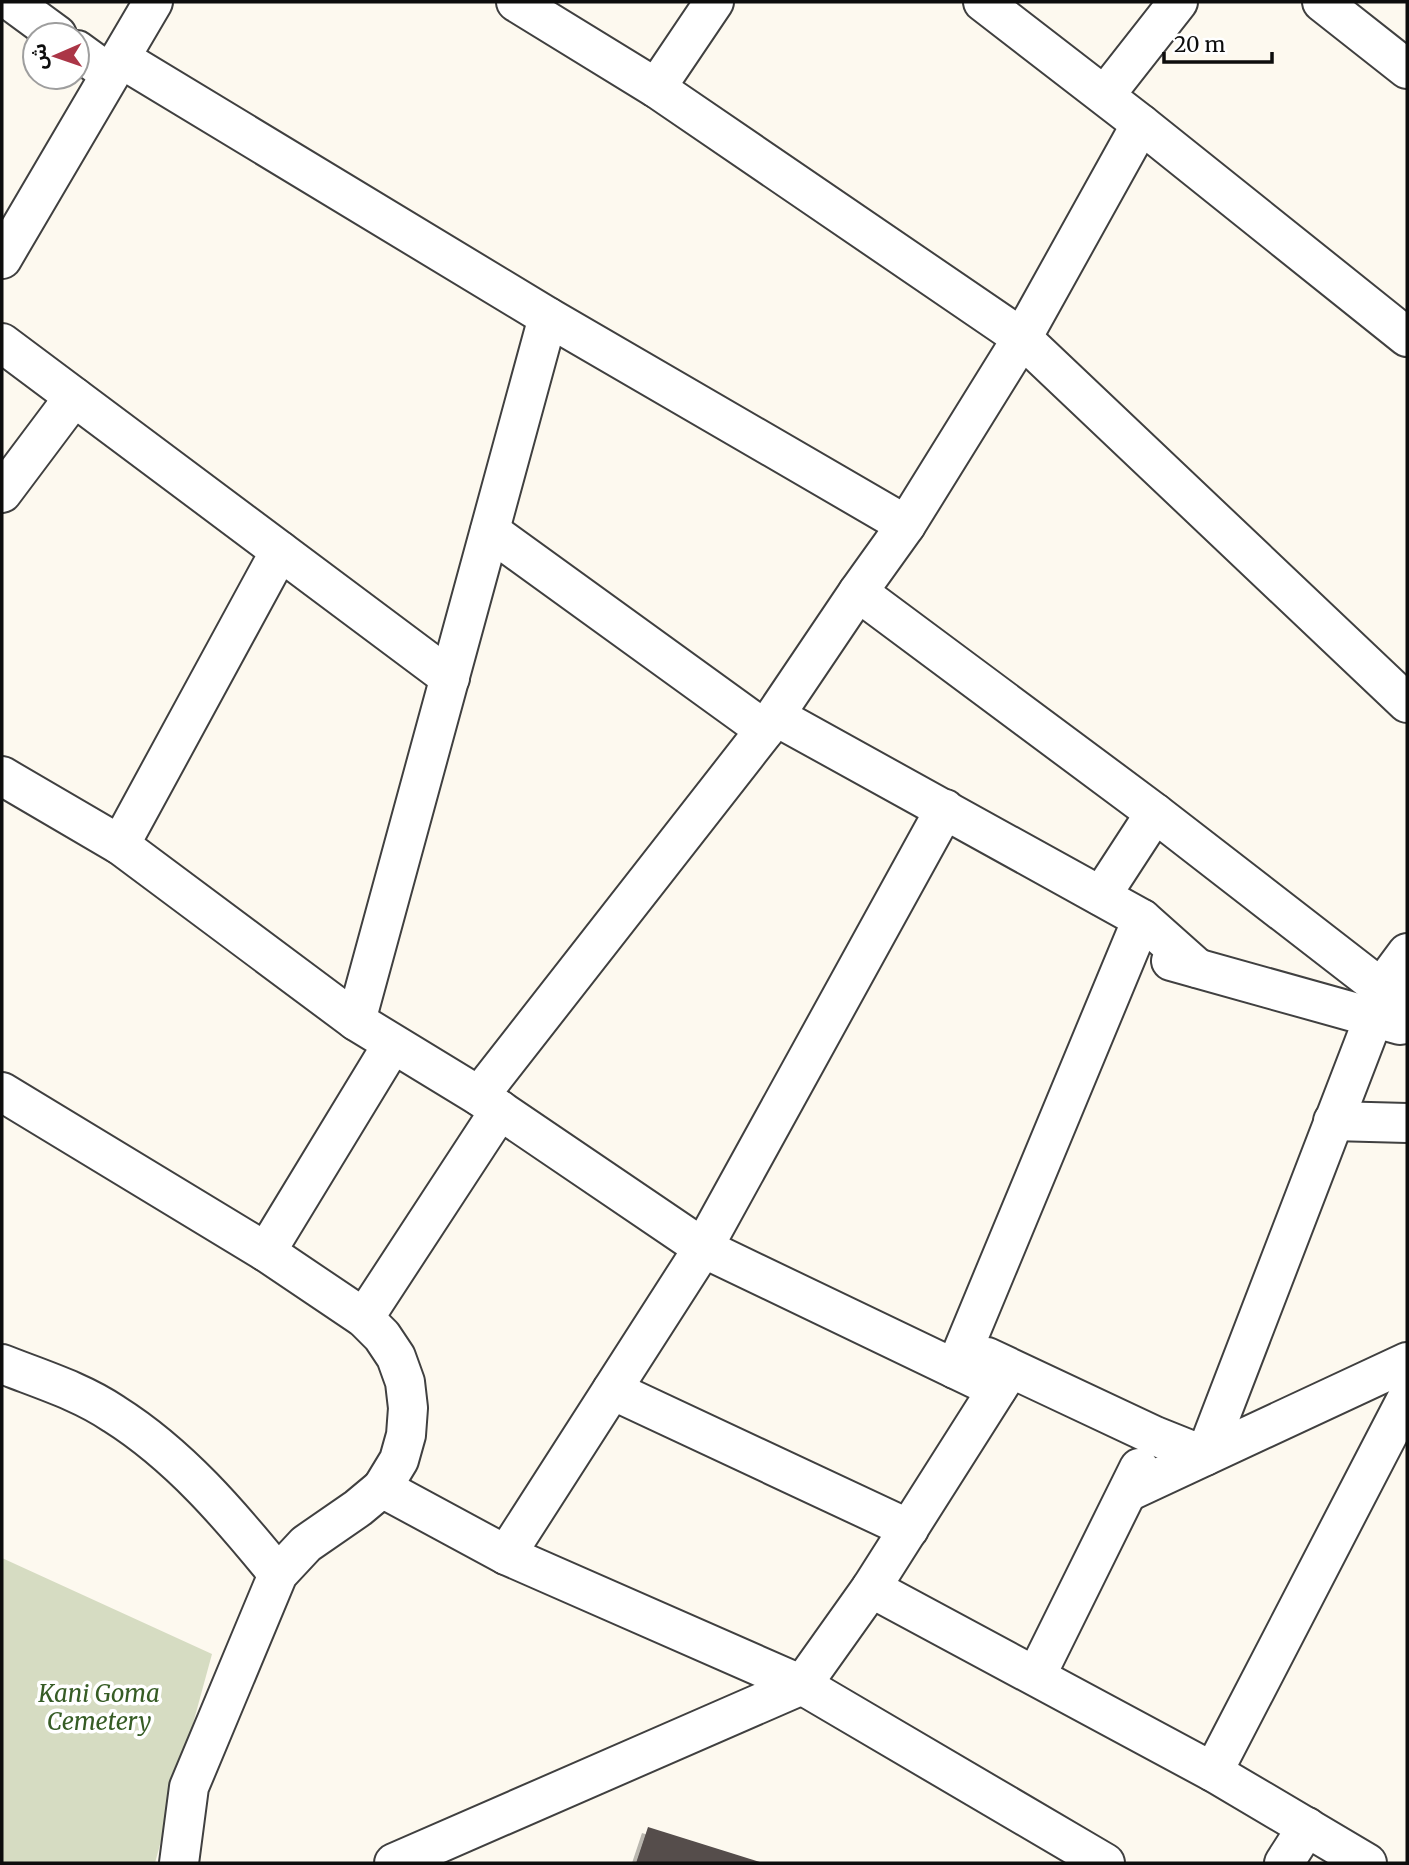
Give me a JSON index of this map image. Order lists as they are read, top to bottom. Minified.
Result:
{"parks":["Kani Goma Cemetery"],"scale_bar":"20 m","north":"left"}
